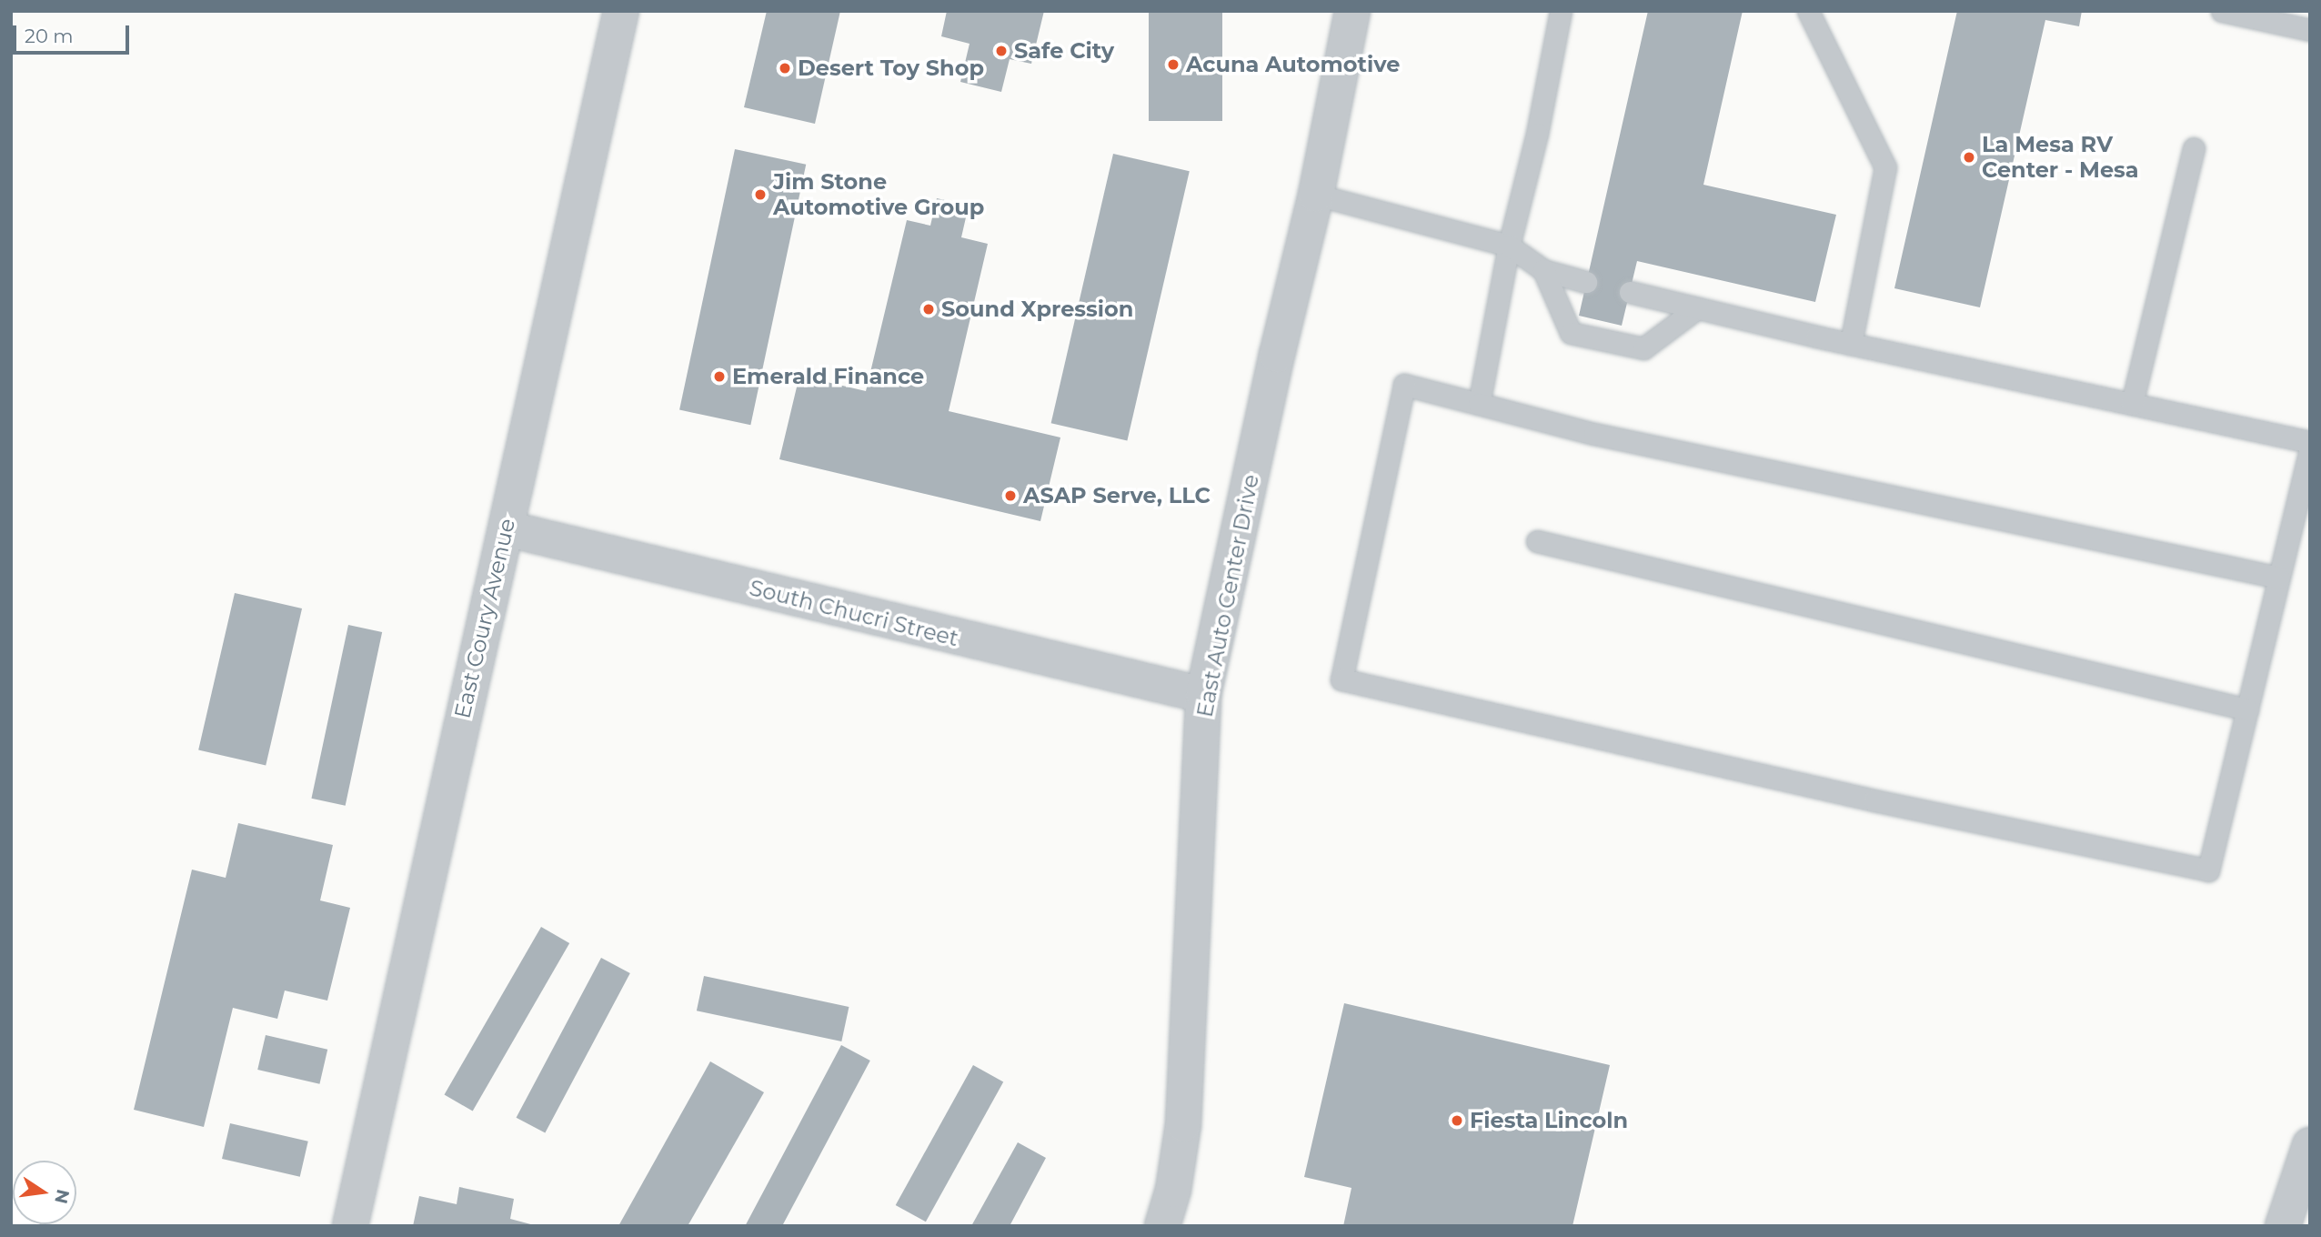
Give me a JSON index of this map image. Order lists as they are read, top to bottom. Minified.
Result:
{"streets":{"street":["East Auto Center Drive","South Chucri Street","East Coury Avenue"]},"crossings":[["East Auto Center Drive","South Chucri Street"],["South Chucri Street","East Coury Avenue"]],"places":["Safe City","Acuna Automotive","Desert Toy Shop","La Mesa RV Center - Mesa","Jim Stone Automotive Group","Sound Xpression","Emerald Finance","ASAP Serve, LLC","Fiesta Lincoln"],"scale_bar":"20 m","north":"right"}
